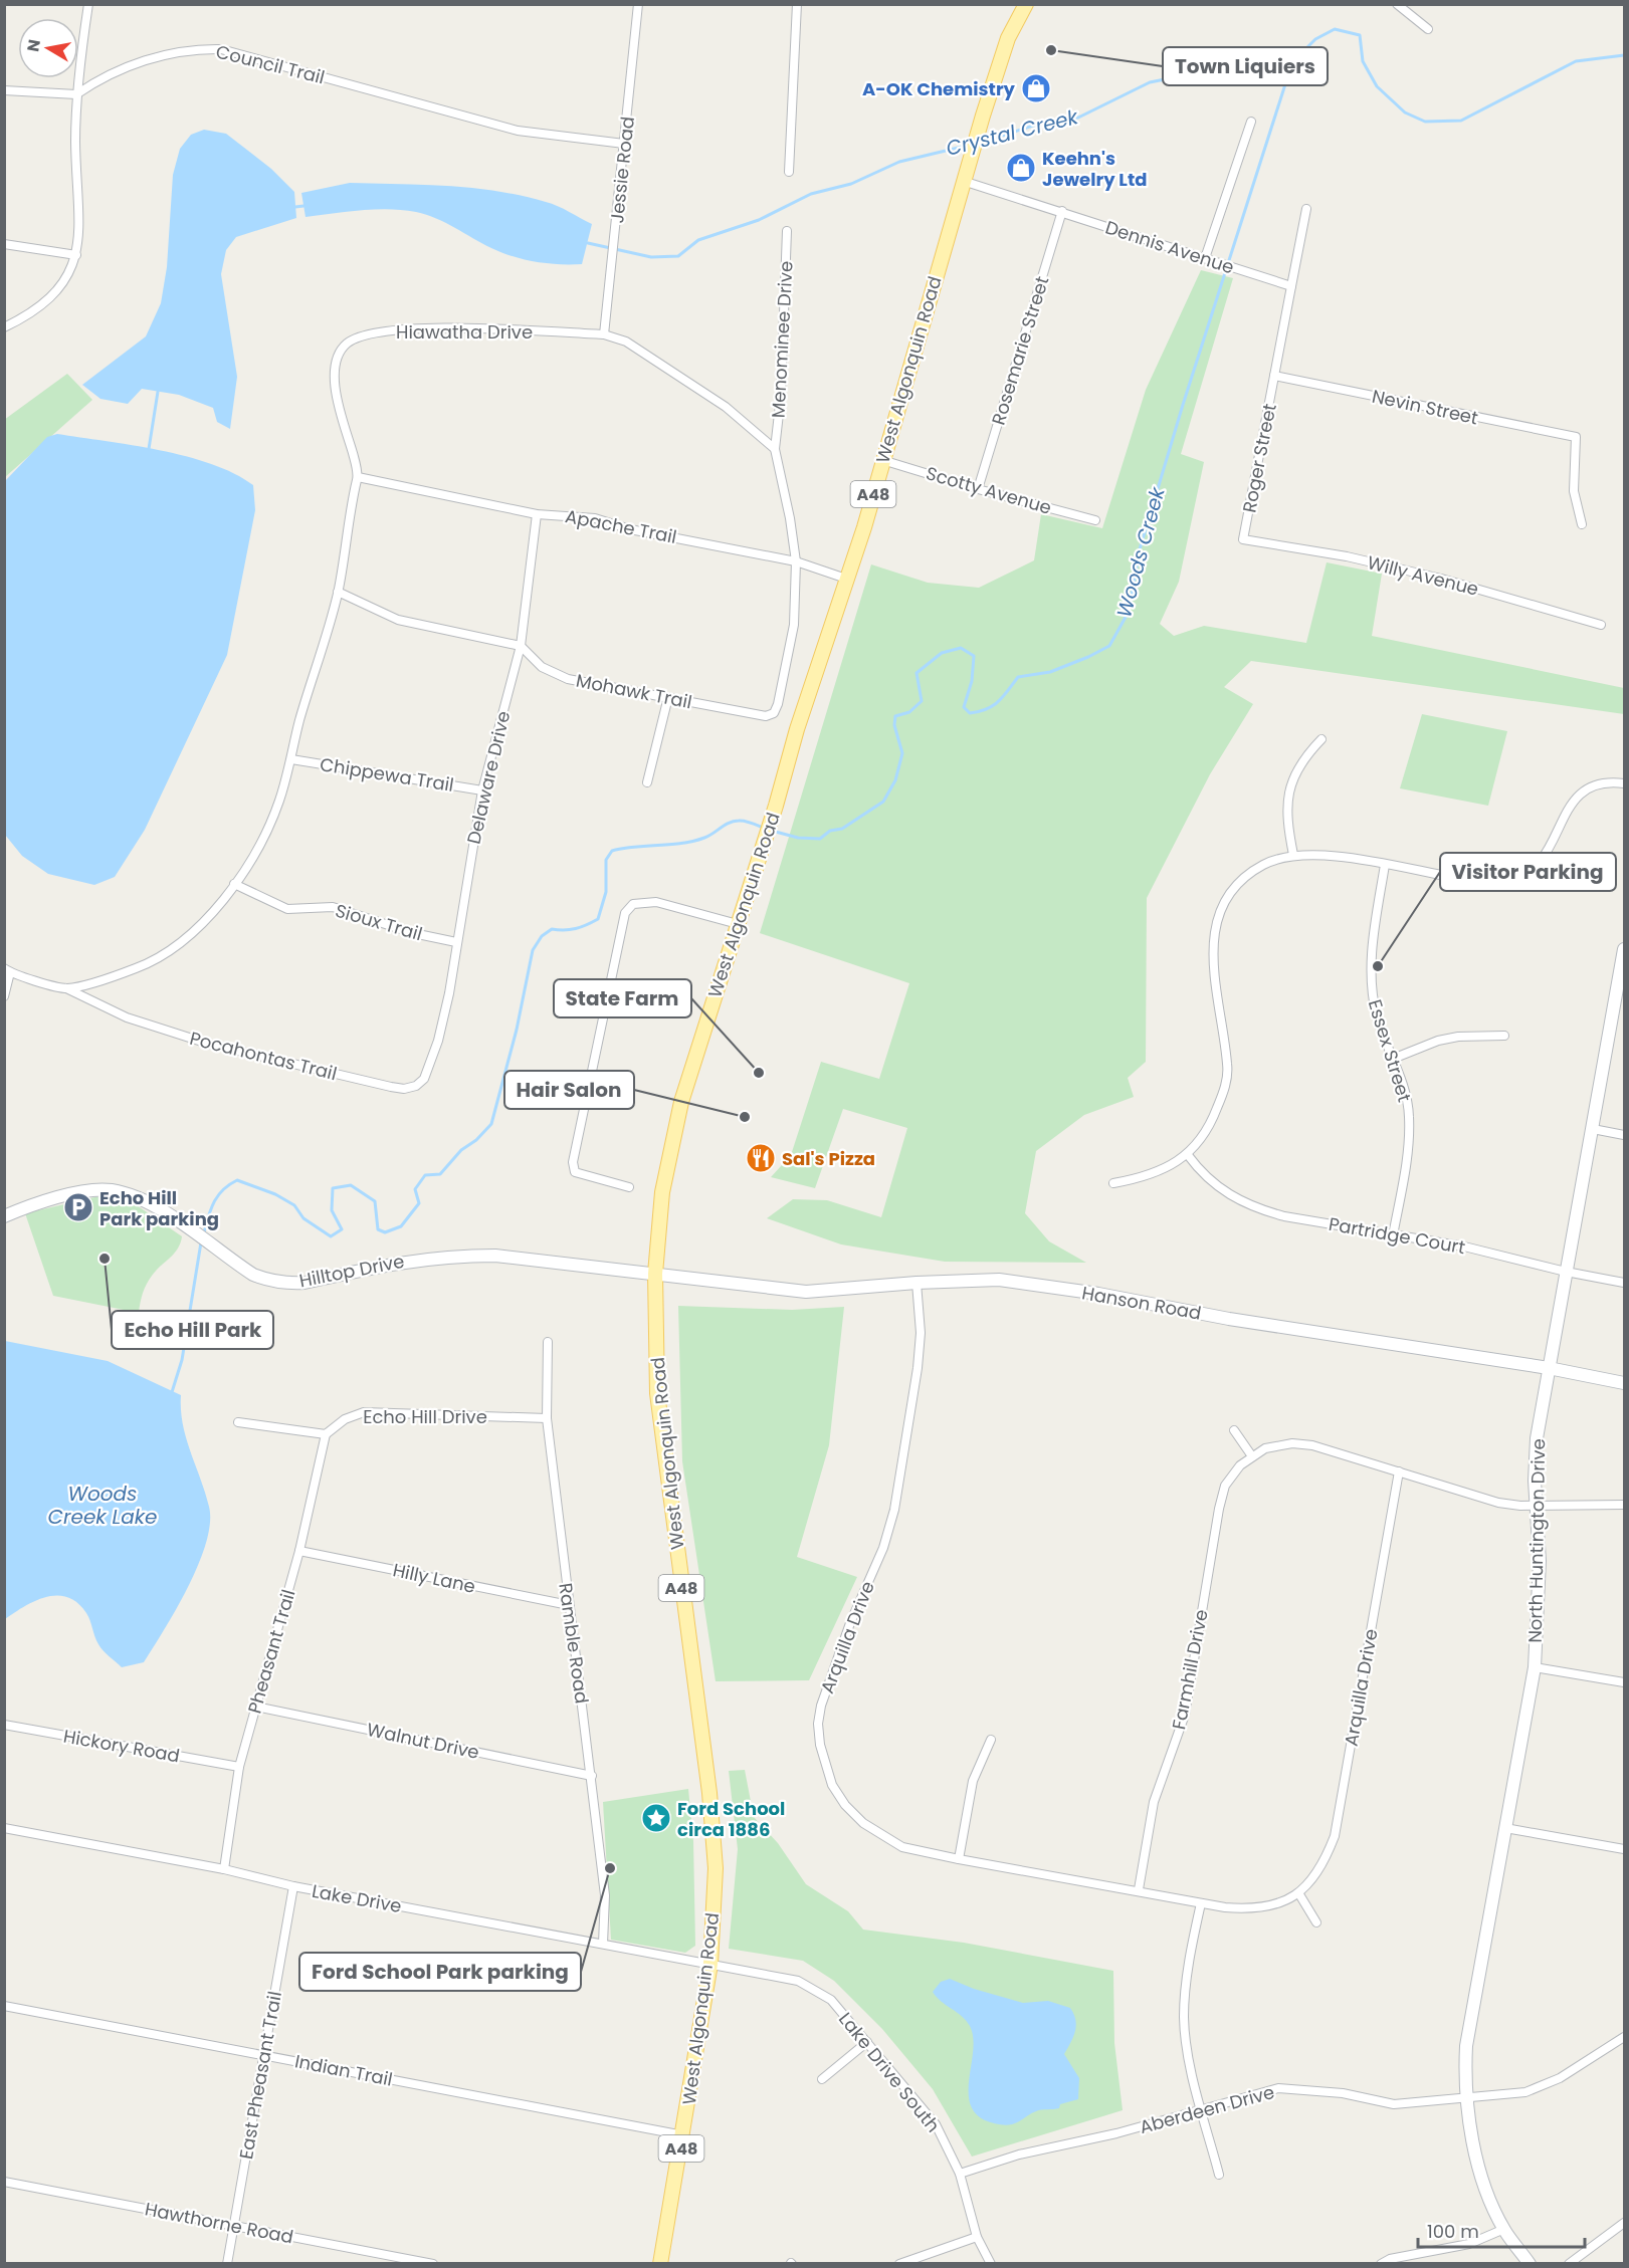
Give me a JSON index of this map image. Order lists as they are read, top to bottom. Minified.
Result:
{"streets":{"main road":["West Algonquin Road","A48"],"street":["Council Trail","Jessie Road","Dennis Avenue","Hiawatha Drive","Menominee Drive","Rosemarie Street","Nevin Street","Roger Street","Scotty Avenue","Apache Trail","Willy Avenue","Mohawk Trail","Chippewa Trail","Delaware Drive","Sioux Trail","Essex Street","Pocahontas Trail","Partridge Court","Hilltop Drive","Hanson Road","Echo Hill Drive","North Huntington Drive","Hilly Lane","Arquilla Drive","Ramble Road","Pheasant Trail","Farmhill Drive","Walnut Drive","Hickory Road","Lake Drive","Indian Trail","Lake Drive South","East Pheasant Trail","Aberdeen Drive","Hawthorne Road"]},"crossings":[["Council Trail","Jessie Road"],["Jessie Road","Hiawatha Drive"],["Dennis Avenue","Rosemarie Street"],["Dennis Avenue","West Algonquin Road"],["Hiawatha Drive","Menominee Drive"],["Hiawatha Drive","Apache Trail"],["Rosemarie Street","Scotty Avenue"],["West Algonquin Road","Scotty Avenue"],["West Algonquin Road","Apache Trail"],["West Algonquin Road","Hilltop Drive"],["West Algonquin Road","Hanson Road"],["West Algonquin Road","Lake Drive"],["West Algonquin Road","Indian Trail"],["West Algonquin Road","Lake Drive South"],["Nevin Street","Roger Street"],["Roger Street","Willy Avenue"],["Apache Trail","Mohawk Trail"],["Apache Trail","Delaware Drive"],["Mohawk Trail","Delaware Drive"],["Chippewa Trail","Delaware Drive"],["Delaware Drive","Sioux Trail"],["Delaware Drive","Pocahontas Trail"],["Essex Street","Partridge Court"],["Partridge Court","North Huntington Drive"],["Hilltop Drive","Hanson Road"],["Hanson Road","North Huntington Drive"],["Hanson Road","Arquilla Drive"],["Echo Hill Drive","Ramble Road"],["Echo Hill Drive","Pheasant Trail"],["North Huntington Drive","Farmhill Drive"],["North Huntington Drive","Aberdeen Drive"],["Hilly Lane","Ramble Road"],["Hilly Lane","Pheasant Trail"],["Arquilla Drive","Farmhill Drive"],["Ramble Road","Walnut Drive"],["Ramble Road","Lake Drive"],["Pheasant Trail","Walnut Drive"],["Pheasant Trail","Hickory Road"],["Pheasant Trail","Lake Drive"],["Lake Drive","Lake Drive South"],["Lake Drive","East Pheasant Trail"],["Indian Trail","East Pheasant Trail"],["Lake Drive South","Aberdeen Drive"],["East Pheasant Trail","Hawthorne Road"]],"water":["Crystal Creek","Woods Creek","Woods Creek Lake"],"places":{"other":["Town Liquiers","Visitor Parking","State Farm","Hair Salon","Echo Hill Park","Ford School Park parking"],"shop":["A-OK Chemistry","Keehn's Jewelry Ltd"],"restaurant":["Sal's Pizza"],"parking":["Echo Hill Park parking"],"place":["Ford School circa 1886"]},"scale_bar":"100 m","north":"left"}
